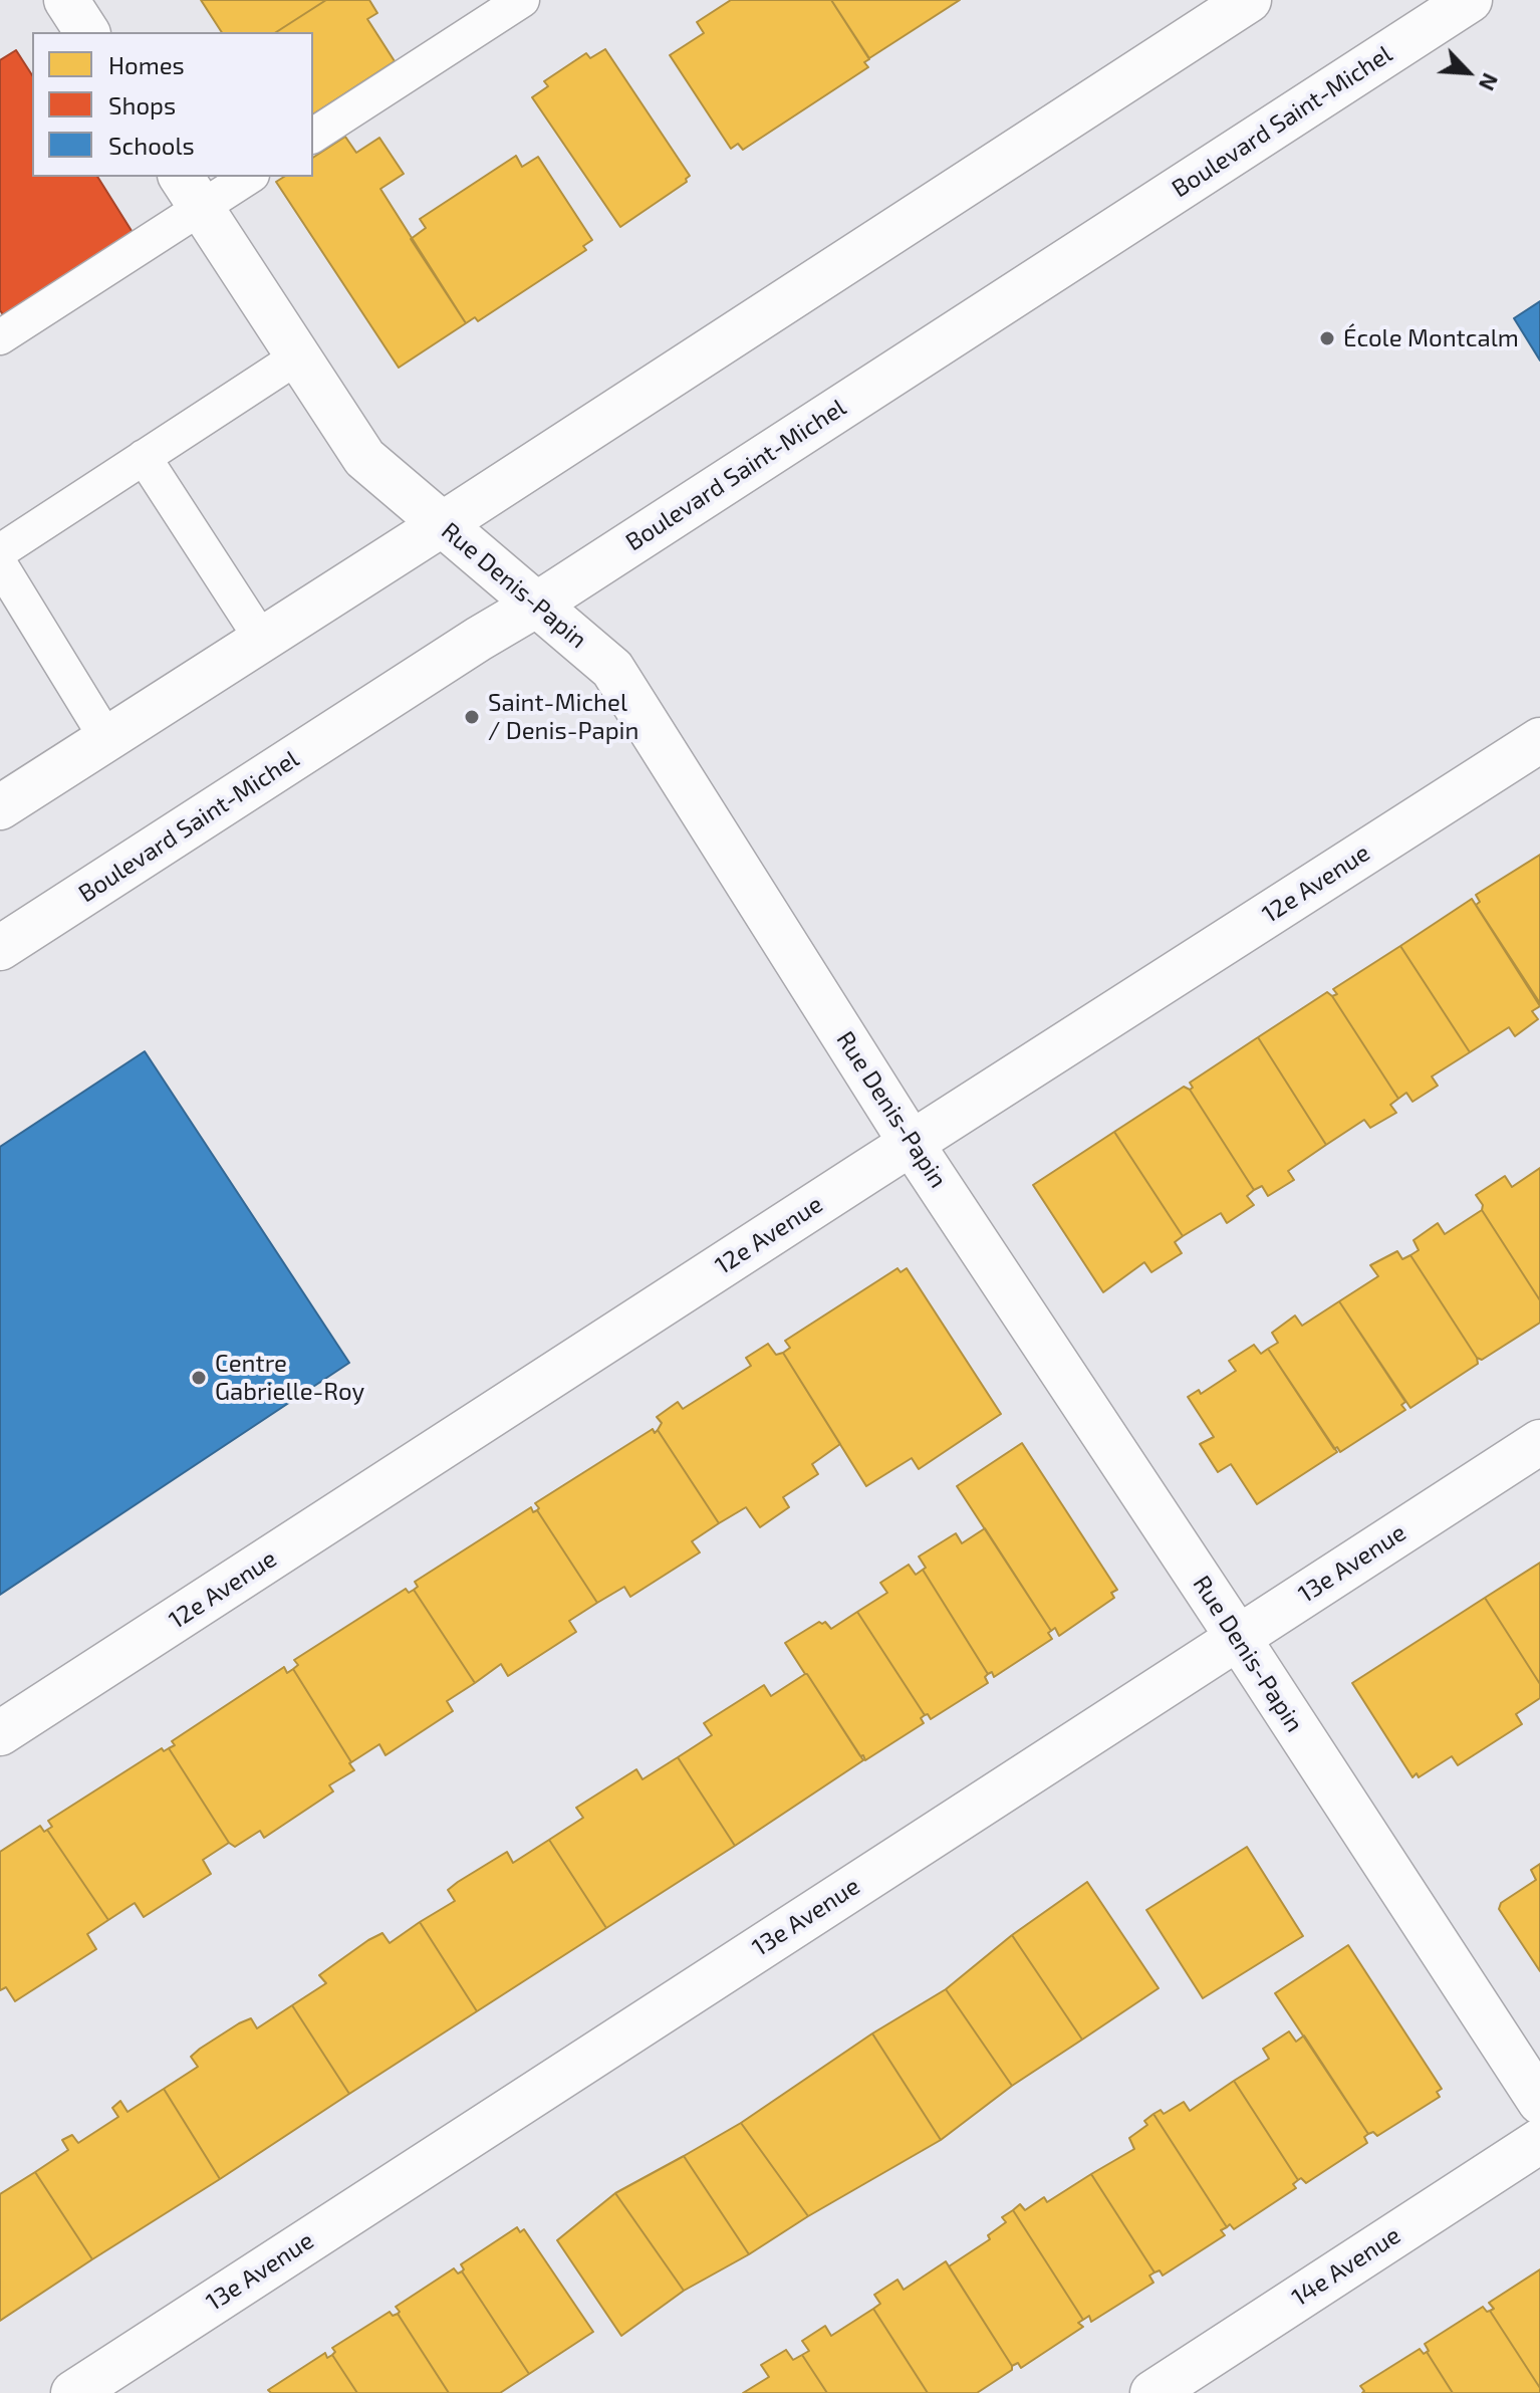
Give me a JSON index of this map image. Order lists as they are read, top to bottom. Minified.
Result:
{"streets":{"street":["Boulevard Saint-Michel","Rue Denis-Papin","12e Avenue","13e Avenue","14e Avenue"]},"crossings":[["Boulevard Saint-Michel","Rue Denis-Papin"],["Rue Denis-Papin","12e Avenue"],["Rue Denis-Papin","13e Avenue"]],"places":["École Montcalm","Saint-Michel / Denis-Papin","Centre Gabrielle-Roy"],"legend":["Homes","Shops","Schools"],"north":"bottom right"}
